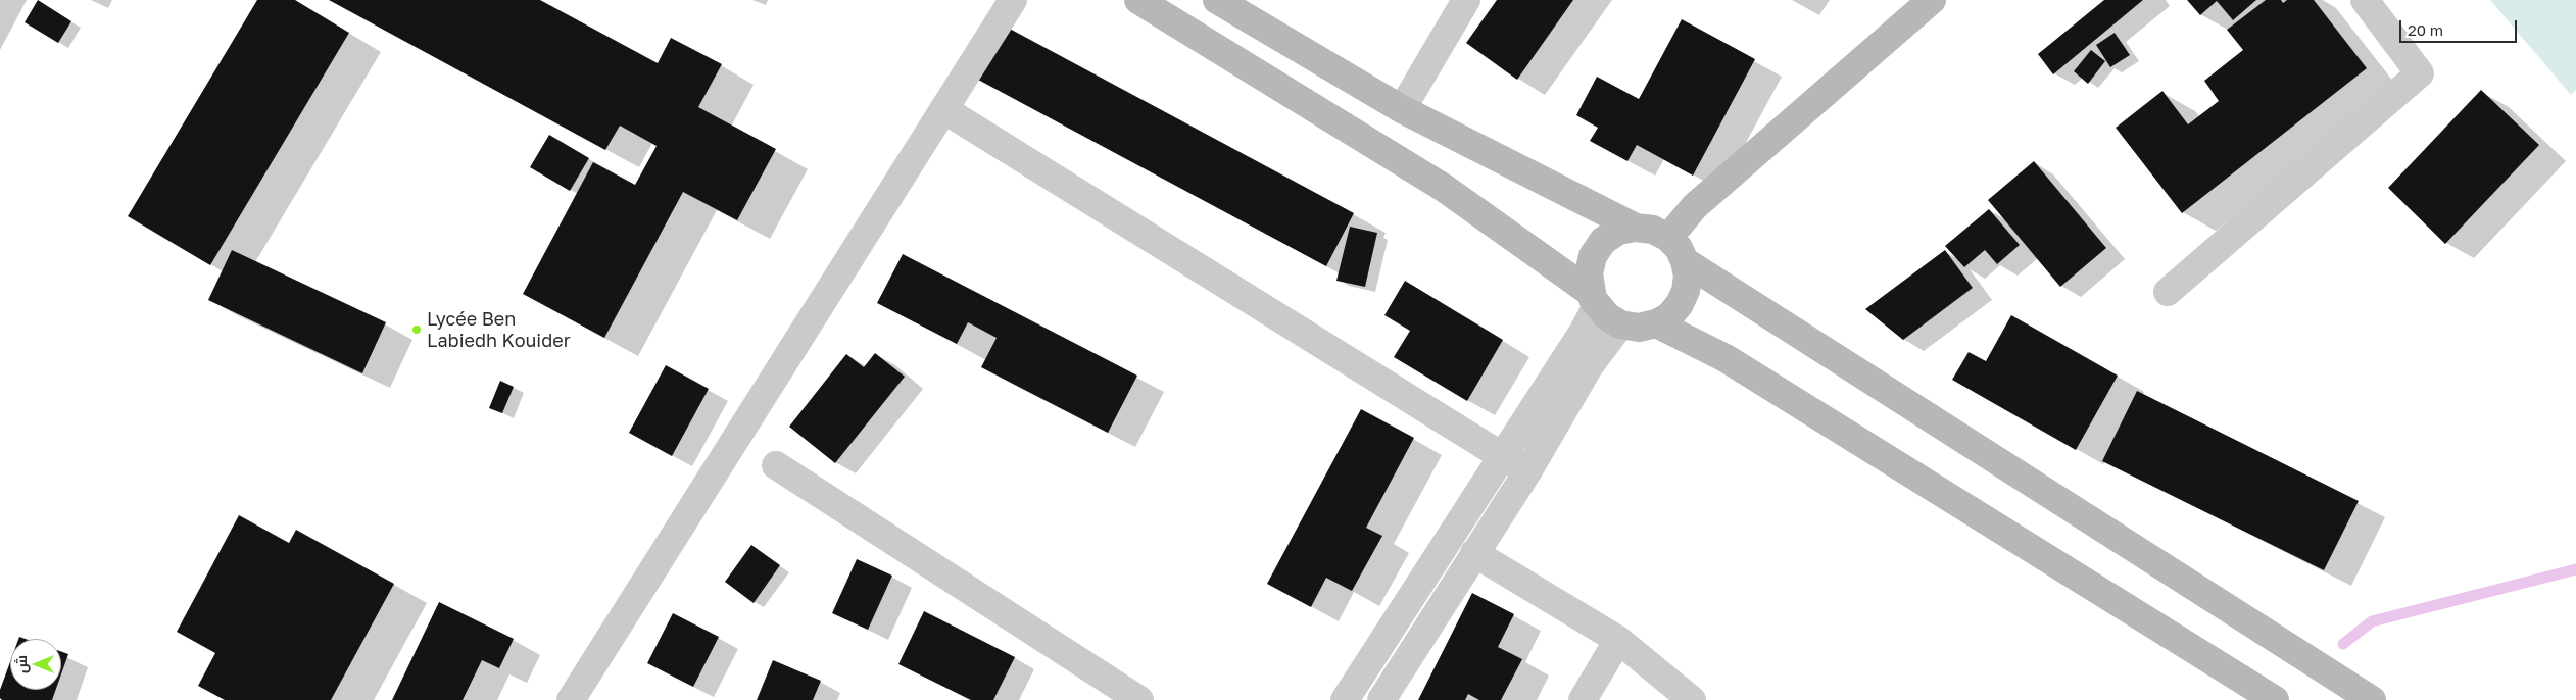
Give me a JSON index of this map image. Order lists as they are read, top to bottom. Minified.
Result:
{"places":["Lycée Ben Labiedh Kouider"],"scale_bar":"20 m","north":"left"}
